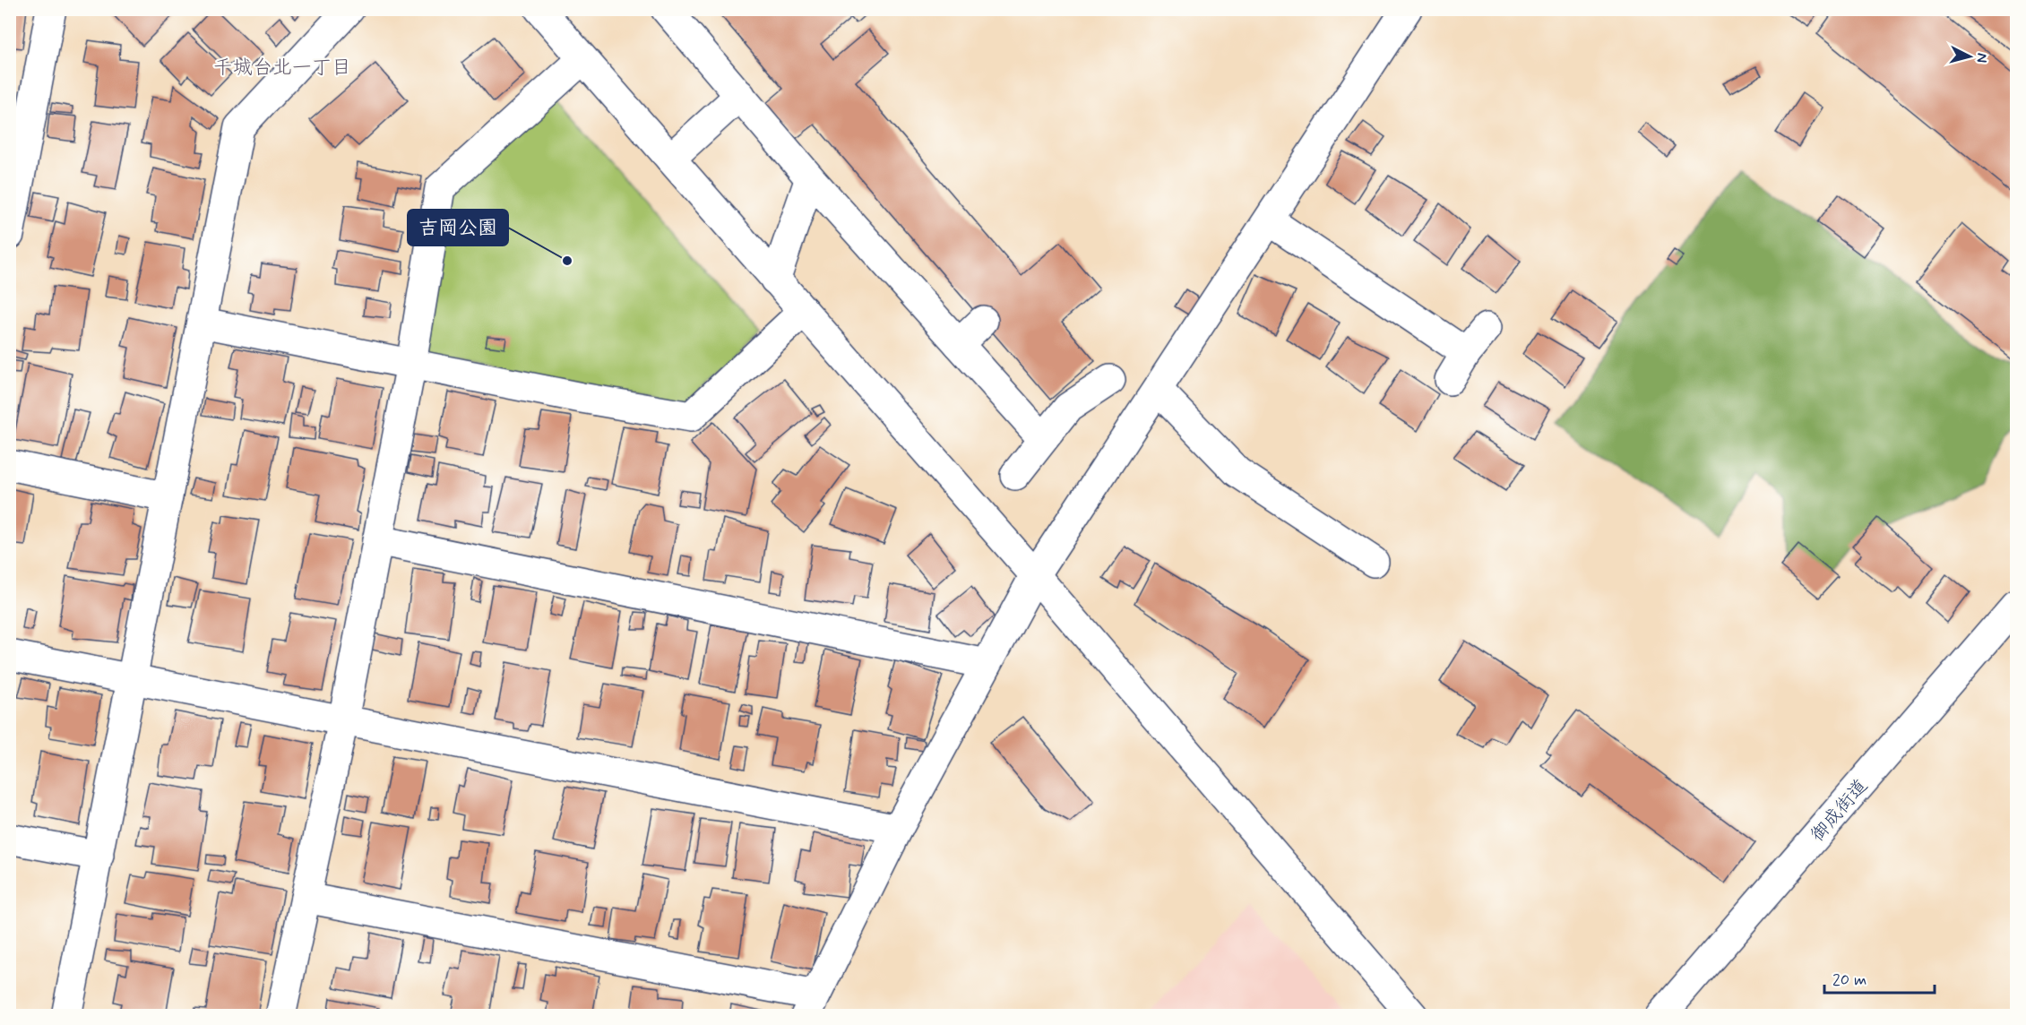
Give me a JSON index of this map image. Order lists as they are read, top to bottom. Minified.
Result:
{"streets":{"street":["御成街道"]},"districts":["千城台北一丁目"],"places":["吉岡公園"],"scale_bar":"20 m","north":"right"}
